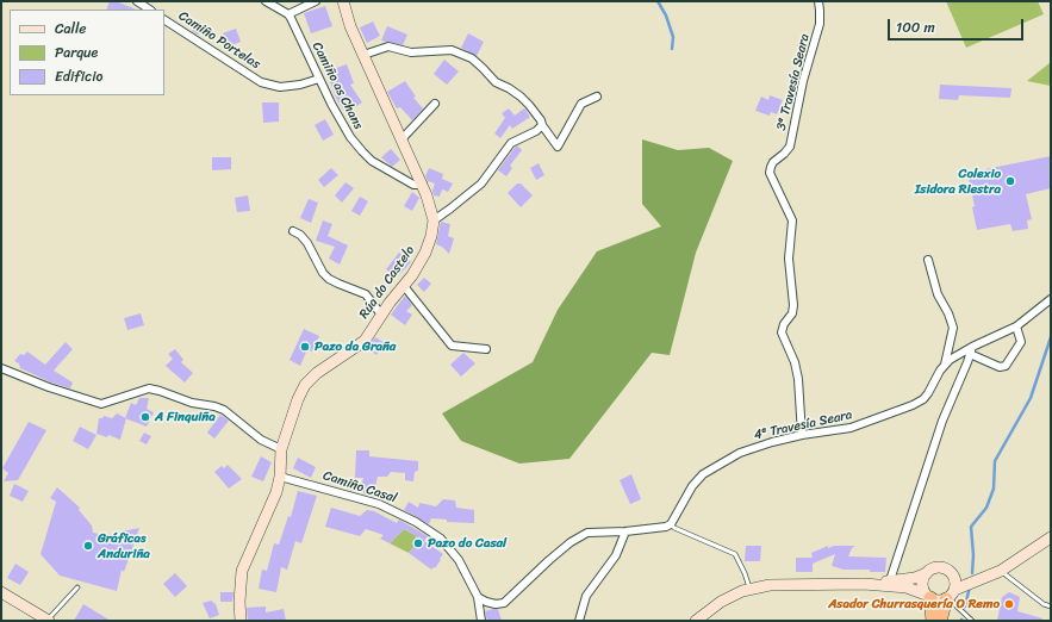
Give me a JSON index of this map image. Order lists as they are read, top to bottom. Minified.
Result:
{"streets":{"street":["Camiño Portelas","3ª Travesía Seara","Camiño as Chans","Rúa do Castelo","4ª Travesía Seara","Camiño Casal"]},"crossings":[["Camiño Portelas","Camiño as Chans"],["3ª Travesía Seara","4ª Travesía Seara"],["Camiño as Chans","Rúa do Castelo"],["Rúa do Castelo","Camiño Casal"]],"places":["Colexio Isidora Riestra","Pazo da Graña","A Finquiña","Pazo do Casal","Gráficas Anduriña","Asador Churrasquería O Remo"],"legend":["Calle","Parque","Edificio"],"scale_bar":"100 m"}
